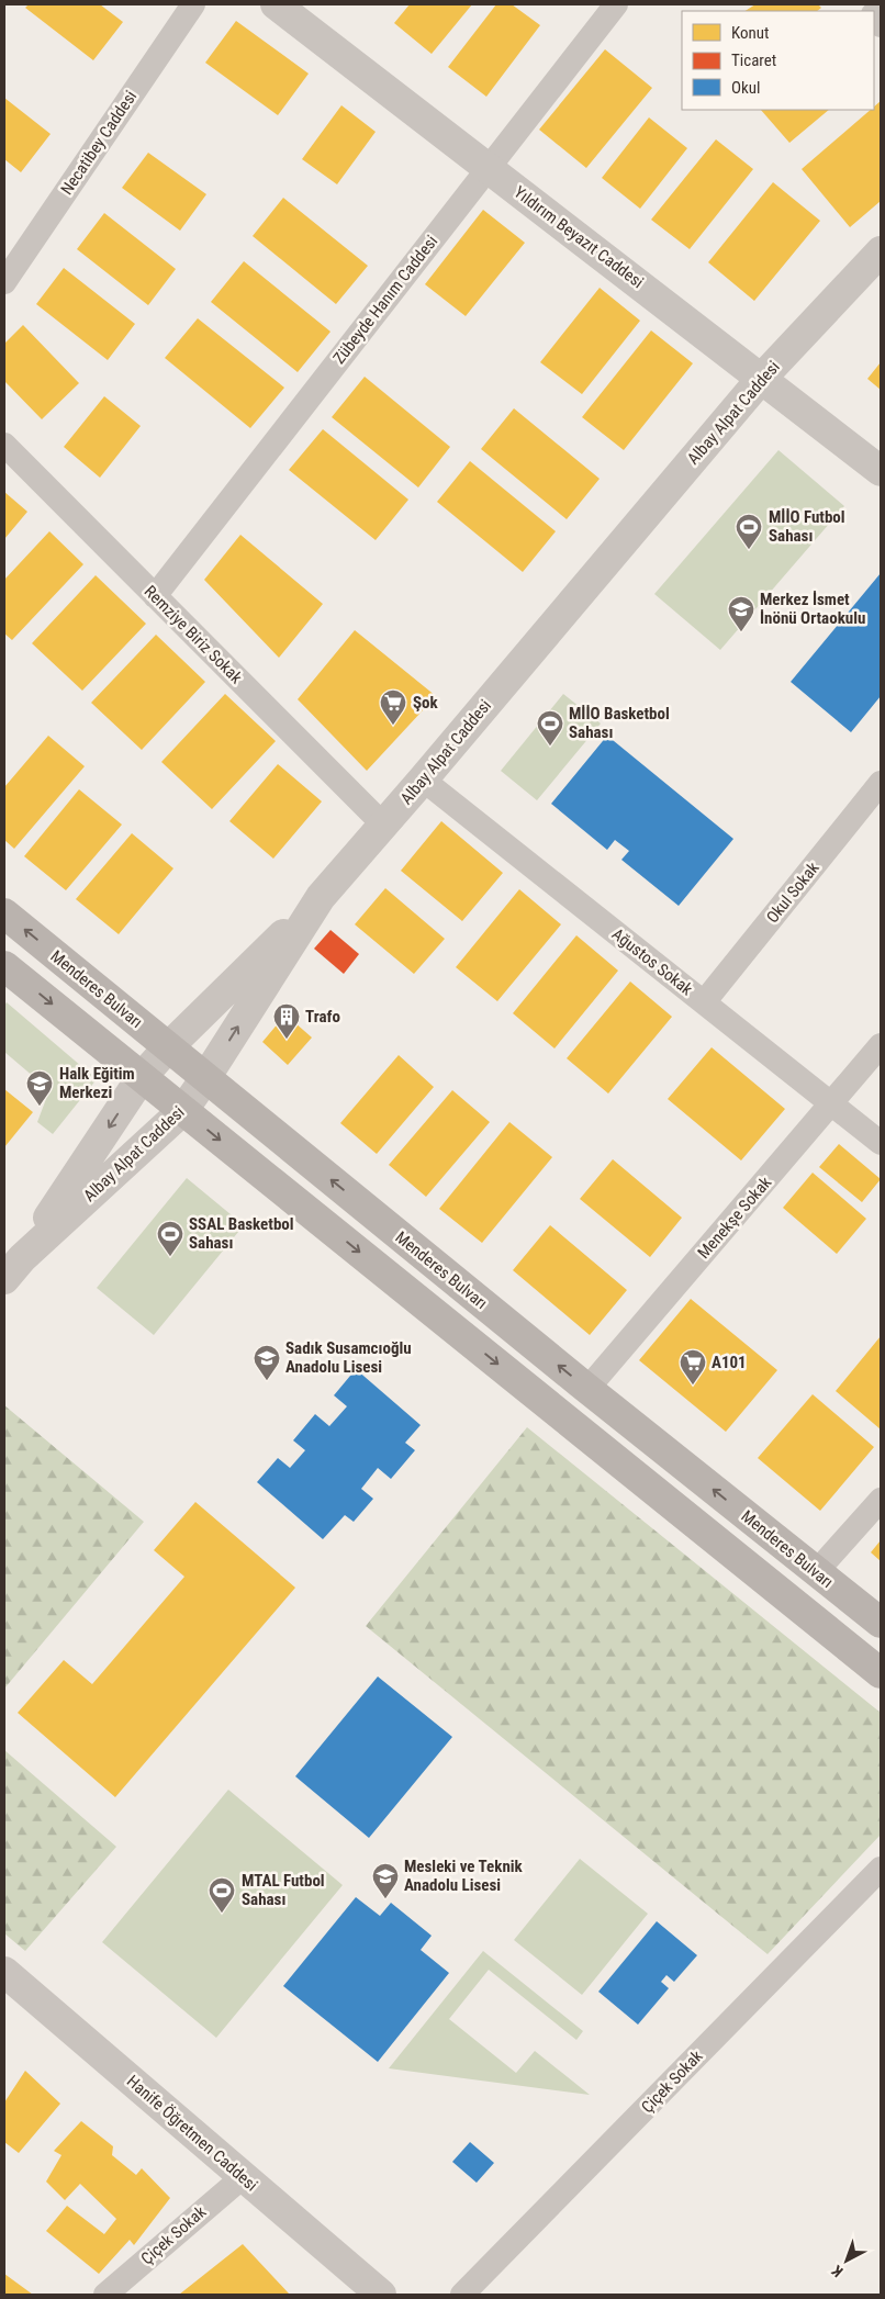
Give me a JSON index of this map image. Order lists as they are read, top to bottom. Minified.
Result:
{"streets":{"main road":["Menderes Bulvarı"],"street":["Necatibey Caddesi","Yıldırım Beyazıt Caddesi","Zübeyde Hanım Caddesi","Albay Alpat Caddesi","Remziye Biriz Sokak","Okul Sokak","Ağustos Sokak","Menekşe Sokak","Çiçek Sokak","Hanife Öğretmen Caddesi"]},"crossings":[["Yıldırım Beyazıt Caddesi","Zübeyde Hanım Caddesi"],["Yıldırım Beyazıt Caddesi","Albay Alpat Caddesi"],["Zübeyde Hanım Caddesi","Remziye Biriz Sokak"],["Albay Alpat Caddesi","Remziye Biriz Sokak"],["Albay Alpat Caddesi","Ağustos Sokak"],["Albay Alpat Caddesi","Menderes Bulvarı"],["Okul Sokak","Ağustos Sokak"],["Ağustos Sokak","Menekşe Sokak"],["Menderes Bulvarı","Menekşe Sokak"],["Çiçek Sokak","Hanife Öğretmen Caddesi"]],"places":{"sports":["MİİO Futbol Sahası","MİİO Basketbol Sahası","SSAL Basketbol Sahası","MTAL Futbol Sahası"],"school or university":["Merkez İsmet İnönü Ortaokulu","Halk Eğitim Merkezi","Sadık Susamcıoğlu Anadolu Lisesi","Mesleki ve Teknik Anadolu Lisesi"],"supermarket":["Şok","A101"],"building":["Trafo"]},"legend":["Konut","Ticaret","Okul"],"north":"bottom left"}
